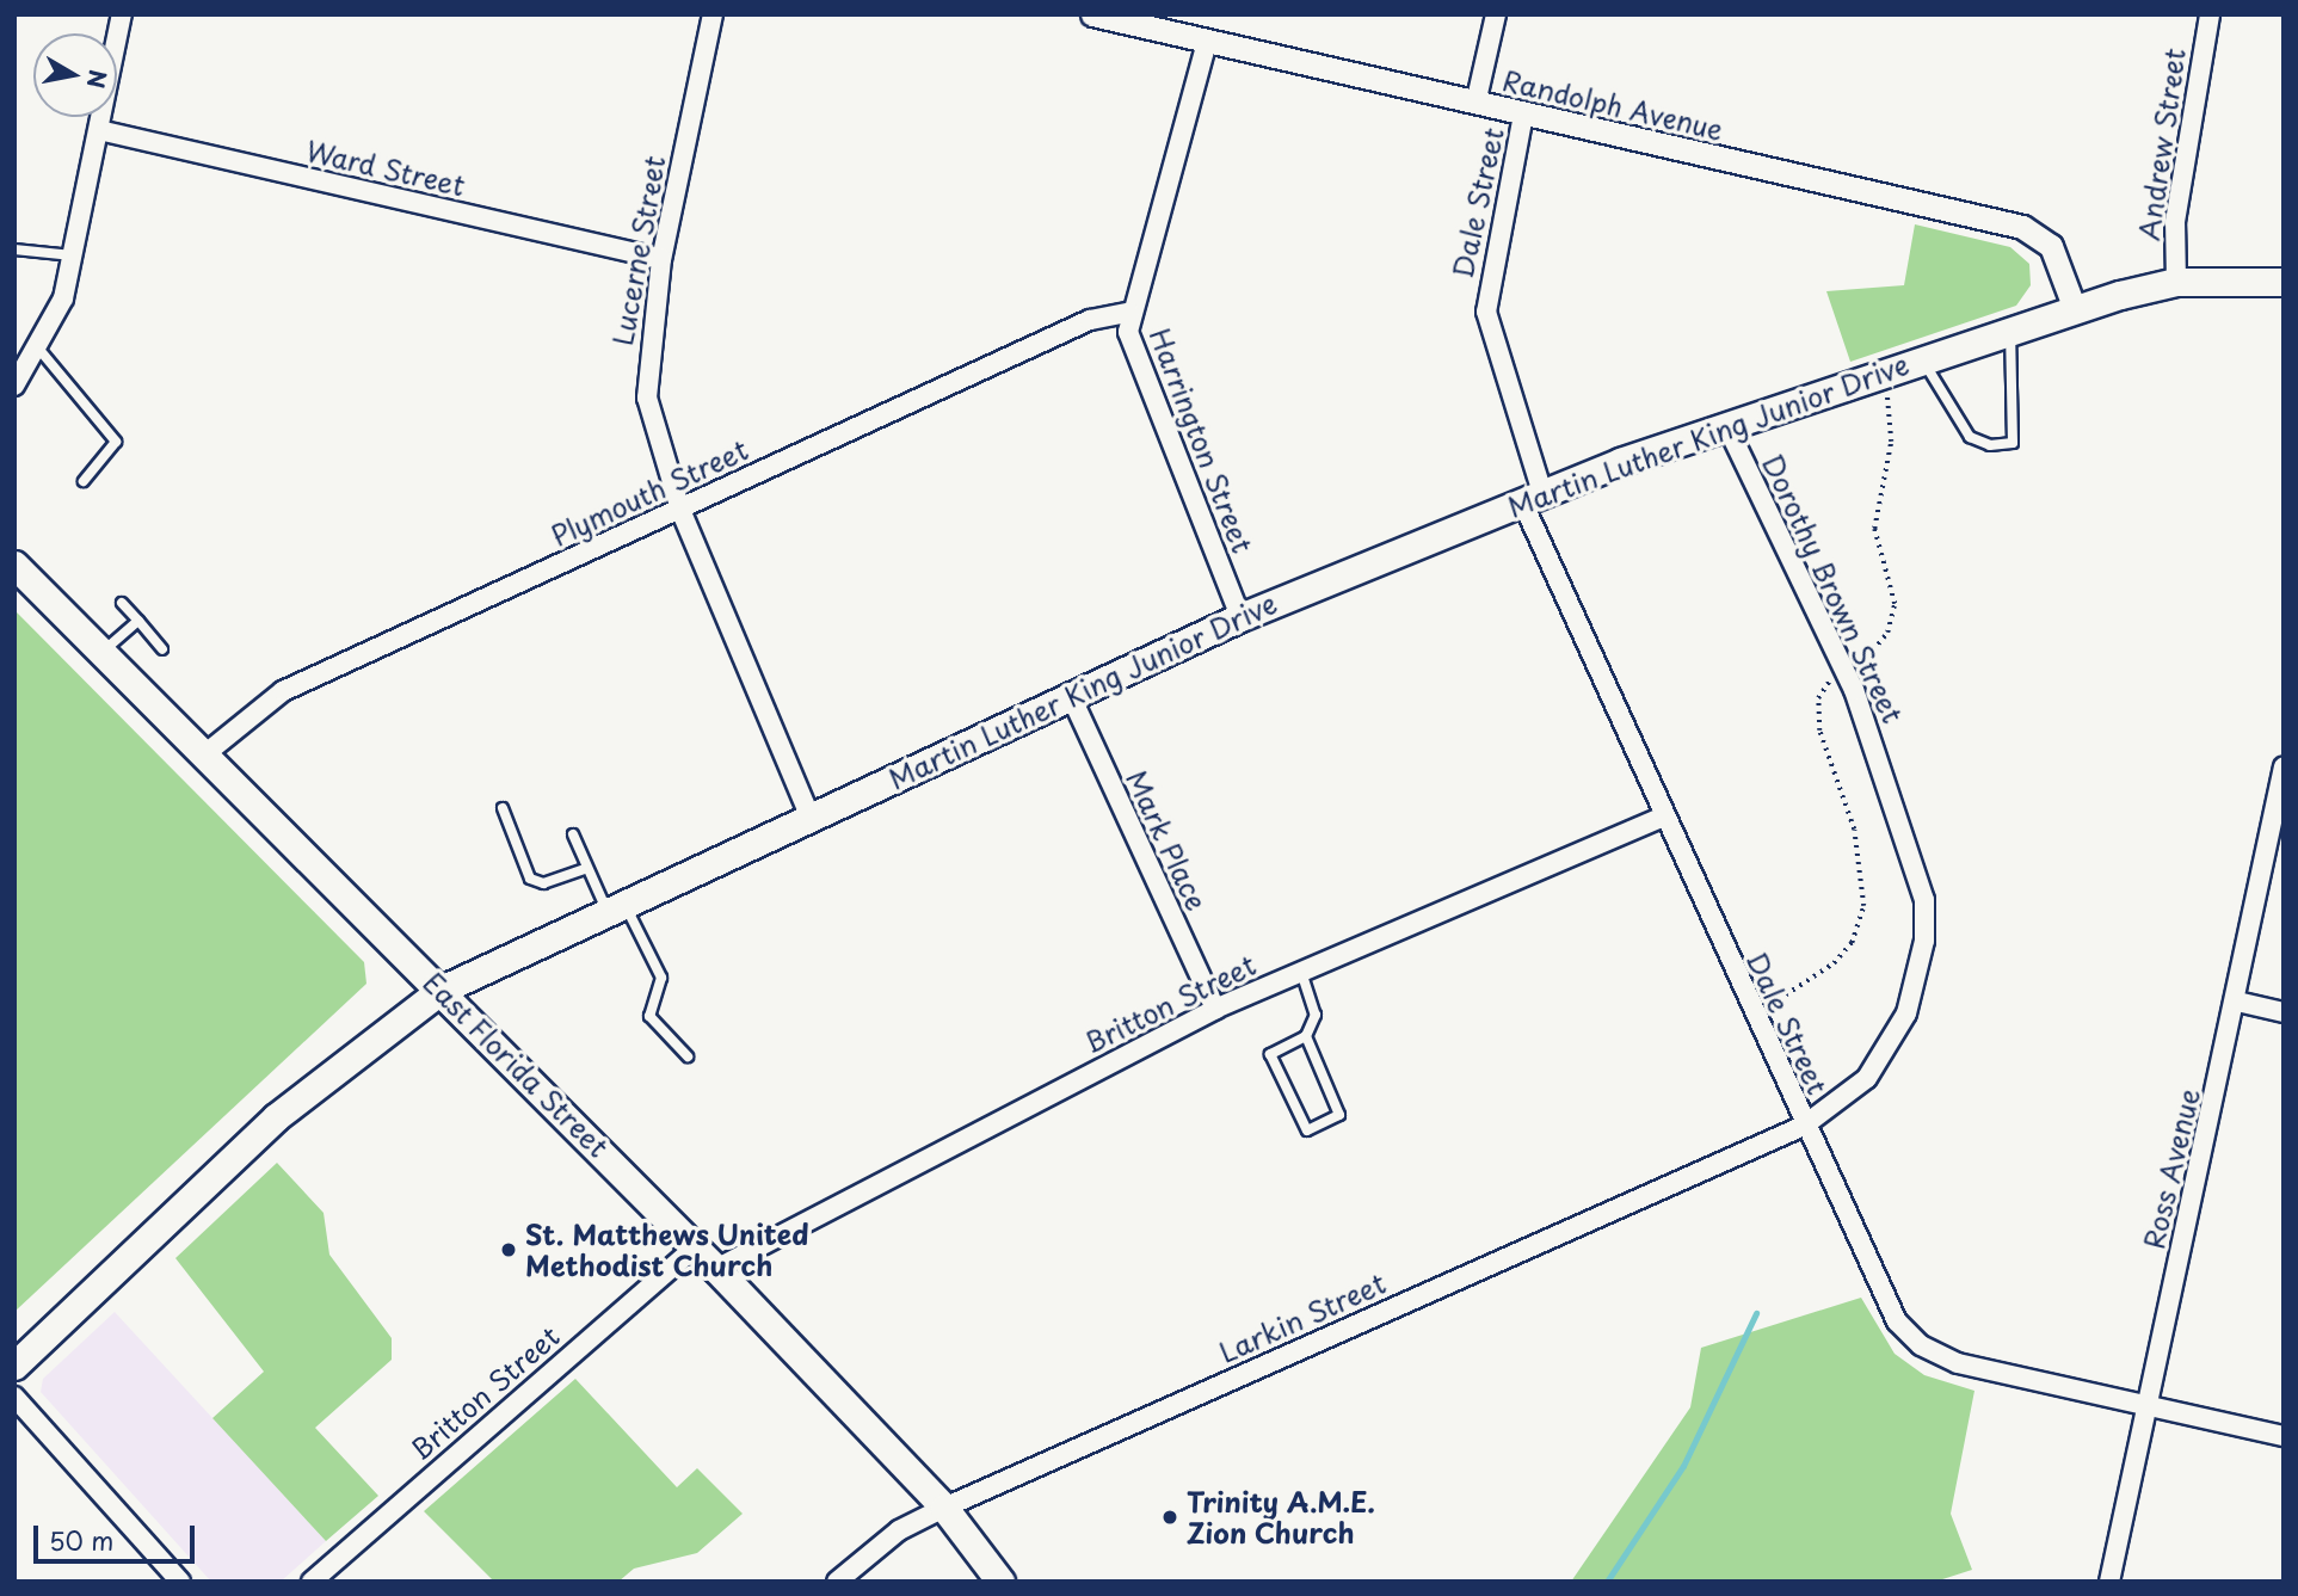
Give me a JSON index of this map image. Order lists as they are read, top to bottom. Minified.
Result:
{"streets":{"main road":["Martin Luther King Junior Drive","East Florida Street"],"street":["Randolph Avenue","Andrew Street","Ward Street","Dale Street","Lucerne Street","Harrington Street","Plymouth Street","Dorothy Brown Street","Mark Place","Britton Street","Ross Avenue","Larkin Street"]},"crossings":[["Randolph Avenue","Dale Street"],["Randolph Avenue","Martin Luther King Junior Drive"],["Randolph Avenue","Harrington Street"],["Andrew Street","Martin Luther King Junior Drive"],["Ward Street","Lucerne Street"],["Dale Street","Martin Luther King Junior Drive"],["Dale Street","Dorothy Brown Street"],["Dale Street","Britton Street"],["Dale Street","Ross Avenue"],["Dale Street","Larkin Street"],["Lucerne Street","Martin Luther King Junior Drive"],["Lucerne Street","Plymouth Street"],["Martin Luther King Junior Drive","Harrington Street"],["Martin Luther King Junior Drive","Dorothy Brown Street"],["Martin Luther King Junior Drive","Mark Place"],["Martin Luther King Junior Drive","East Florida Street"],["Harrington Street","Plymouth Street"],["Plymouth Street","East Florida Street"],["Dorothy Brown Street","Larkin Street"],["Mark Place","Britton Street"],["Britton Street","East Florida Street"],["East Florida Street","Larkin Street"]],"places":["St. Matthews United Methodist Church","Trinity A.M.E. Zion Church"],"scale_bar":"50 m","north":"right"}
